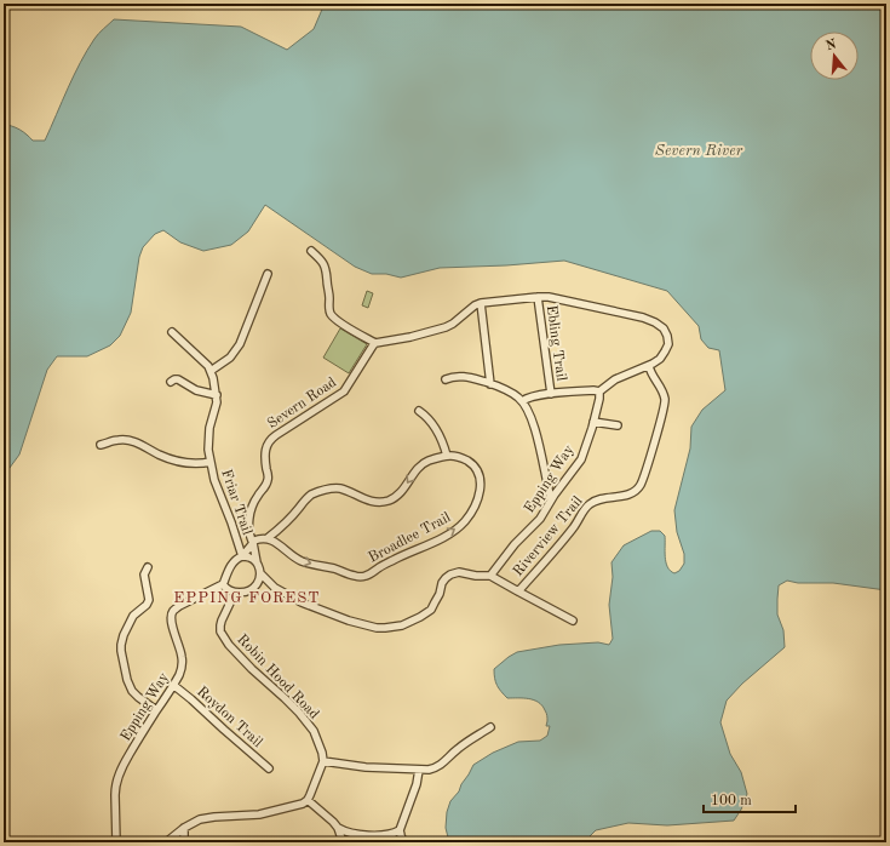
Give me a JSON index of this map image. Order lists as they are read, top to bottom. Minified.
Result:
{"streets":{"street":["Ebling Trail","Severn Road","Epping Way","Friar Trail","Riverview Trail","Broadlee Trail","Robin Hood Road","Roydon Trail"]},"crossings":[["Epping Way","Friar Trail"],["Epping Way","Robin Hood Road"],["Epping Way","Roydon Trail"],["Friar Trail","Robin Hood Road"]],"districts":["EPPING FOREST"],"water":["Severn River"],"scale_bar":"100 m","north":"top"}
